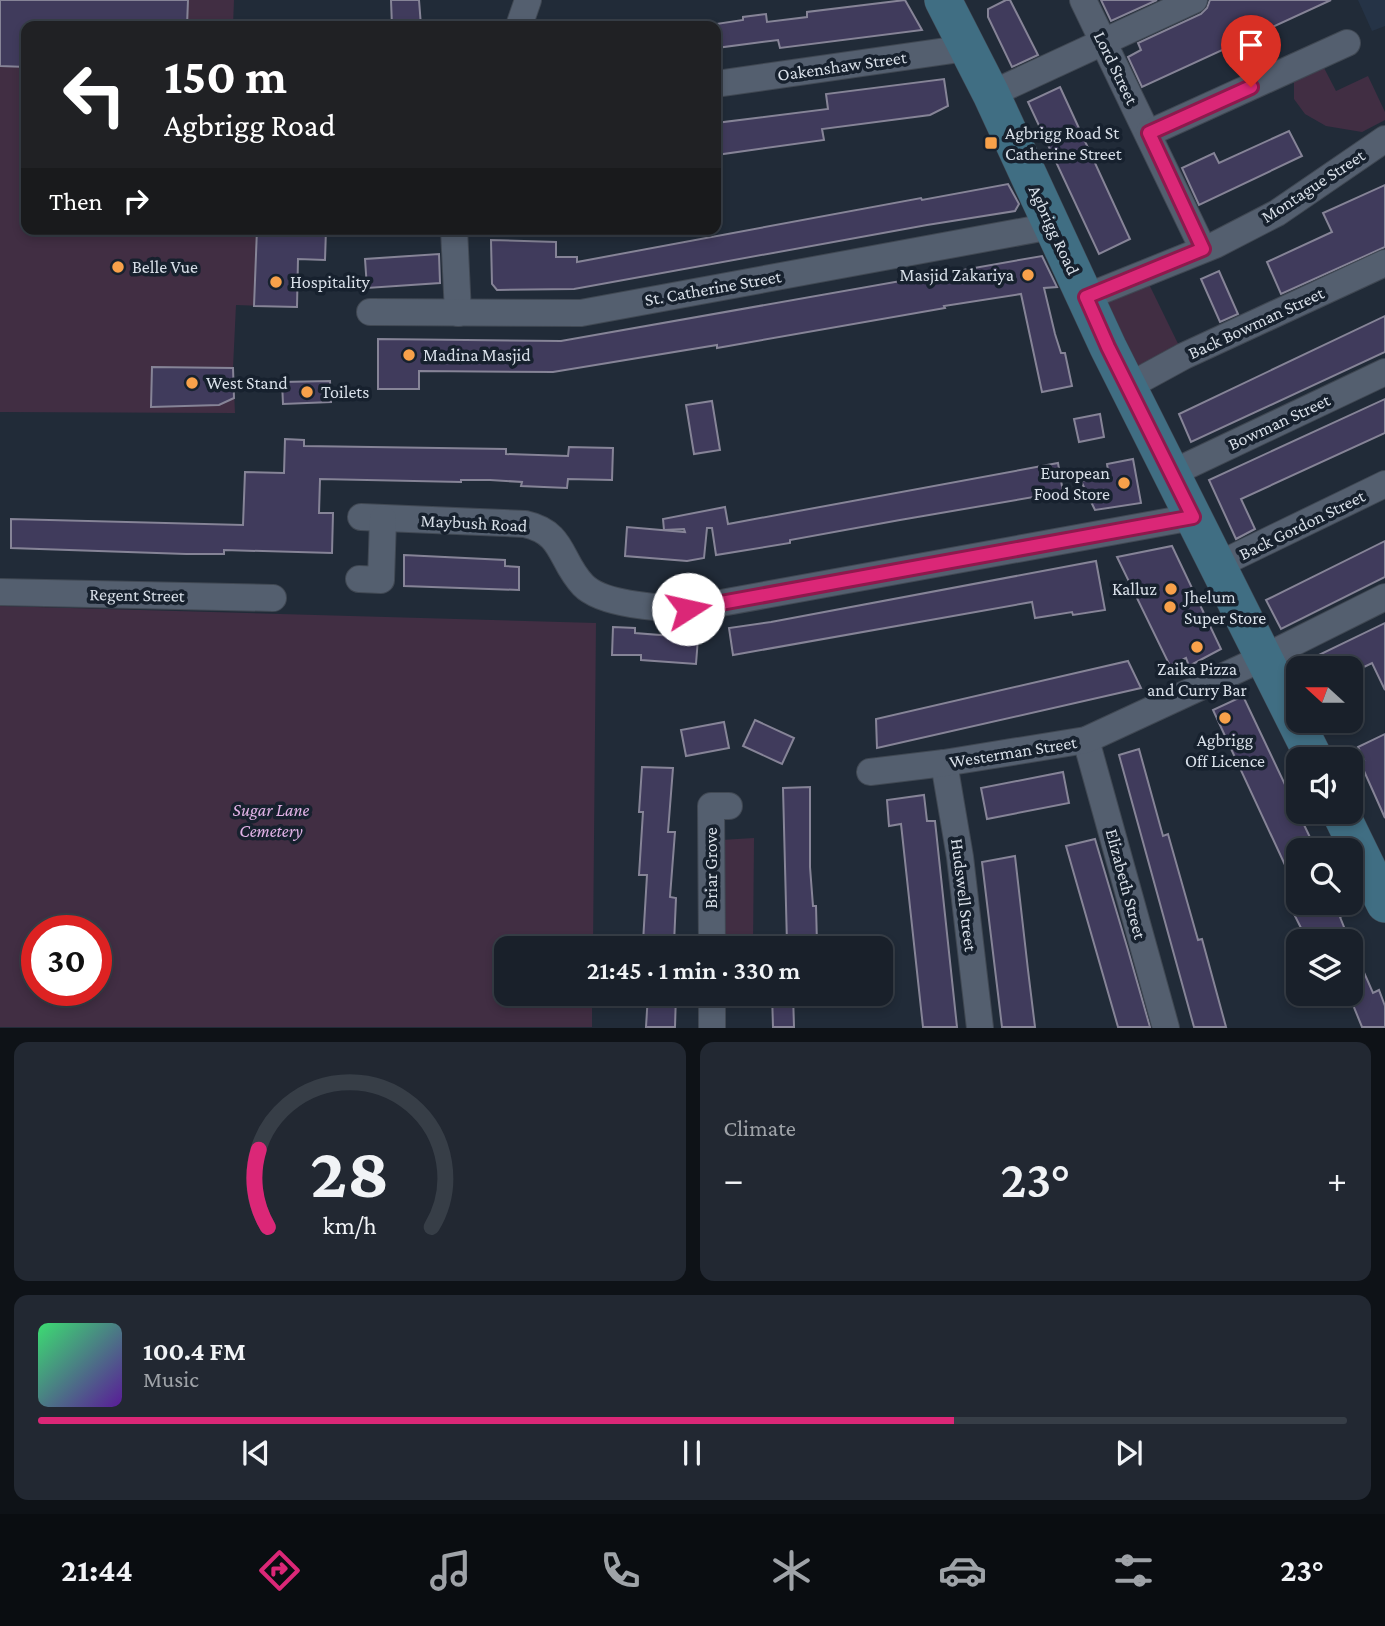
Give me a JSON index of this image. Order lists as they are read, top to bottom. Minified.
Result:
{"streets":{"main road":["Agbrigg Road"],"street":["Oakenshaw Street","Lord Street","Montague Street","St. Catherine Street","Back Bowman Street","Bowman Street","Maybush Road","Back Gordon Street","Regent Street","Westerman Street","Briar Grove","Elizabeth Street","Hudswell Street"]},"crossings":[["Oakenshaw Street","Agbrigg Road"],["Lord Street","Montague Street"],["Montague Street","Agbrigg Road"],["Agbrigg Road","St. Catherine Street"],["Agbrigg Road","Back Bowman Street"],["Agbrigg Road","Bowman Street"],["Agbrigg Road","Maybush Road"],["Agbrigg Road","Back Gordon Street"],["Agbrigg Road","Westerman Street"],["Westerman Street","Elizabeth Street"],["Westerman Street","Hudswell Street"]],"parks":["Sugar Lane Cemetery"],"places":{"transit":["Agbrigg Road St Catherine Street"],"other":["Belle Vue","Masjid Zakariya","Hospitality","Madina Masjid","West Stand","Toilets","European Food Store","Kalluz","Jhelum Super Store","Zaika Pizza and Curry Bar","Agbrigg Off Licence"]},"north":"left","page":{"turn":["150 m","Agbrigg Road"],"then":"Then","limit":"30","trip":"21:45 · 1 min · 330 m","tile":"Climate","heat":["−","23°","+"],"song":["100.4 FM","Music"],"tabs":["21:44","23°"],"gauge":["28","km/h"]}}
